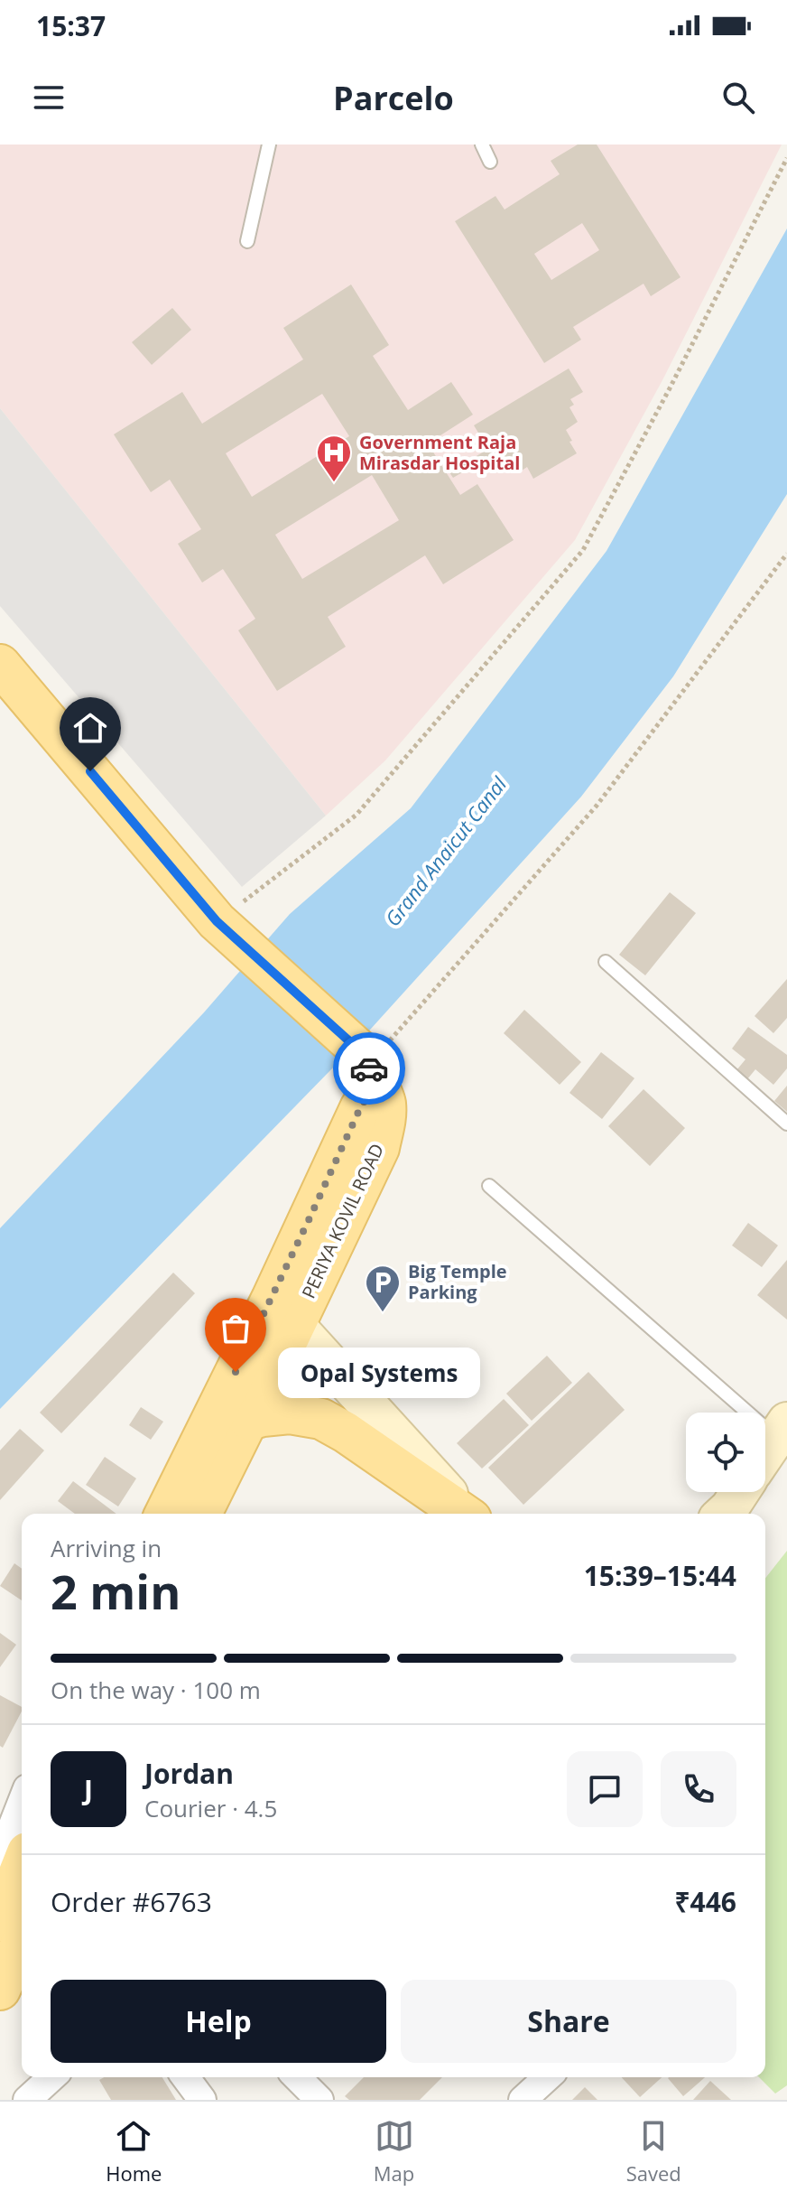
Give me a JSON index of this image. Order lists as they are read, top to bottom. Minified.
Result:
{"streets":{"main road":["PERIYA KOVIL ROAD"]},"water":["Grand Anaicut Canal"],"places":{"hospital":["Government Raja Mirasdar Hospital"],"parking":["Big Temple Parking"],"other":["Opal Systems"]},"page":{"status":"15:37","header":"Parcelo","bubble":"Opal Systems","heading":["2 min","Arriving in","15:39–15:44"],"panel":["Jordan","Courier · 4.5","Order #6763","₹446"],"bar":"On the way · 100 m","round":"J","buttons":["Help","Share"],"tabs":["Home","Map","Saved"]}}
